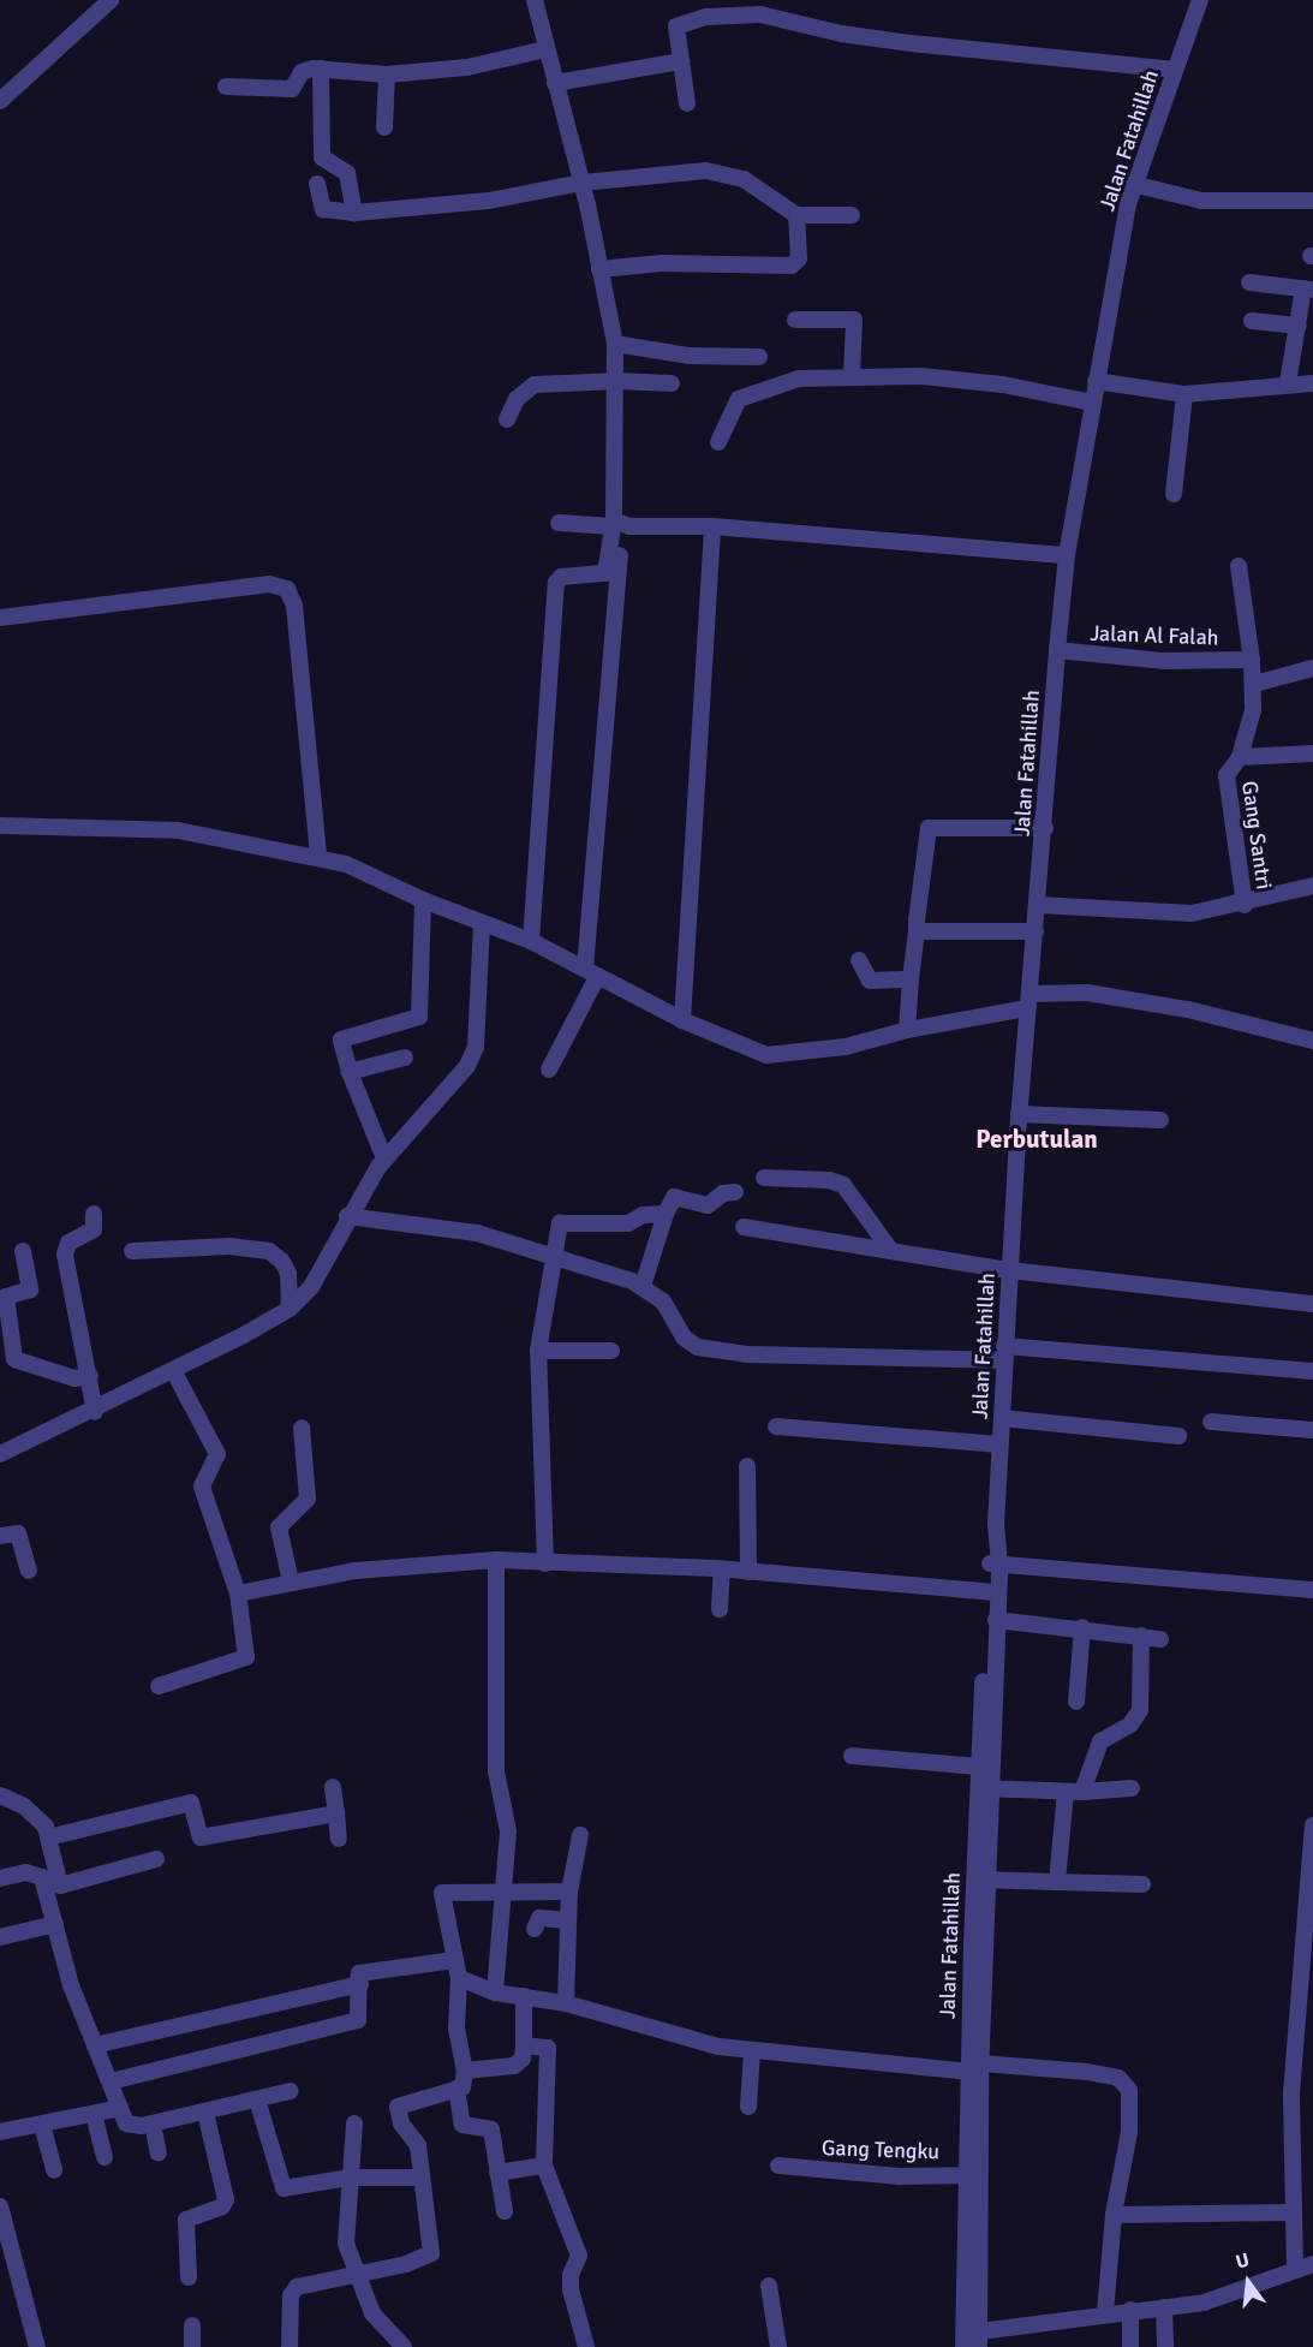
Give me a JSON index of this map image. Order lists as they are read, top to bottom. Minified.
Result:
{"streets":{"street":["Jalan Fatahillah","Jalan Al Falah","Gang Santri","Gang Tengku"]},"crossings":[["Jalan Fatahillah","Jalan Al Falah"],["Jalan Fatahillah","Gang Tengku"]],"districts":["Perbutulan"],"north":"top"}
